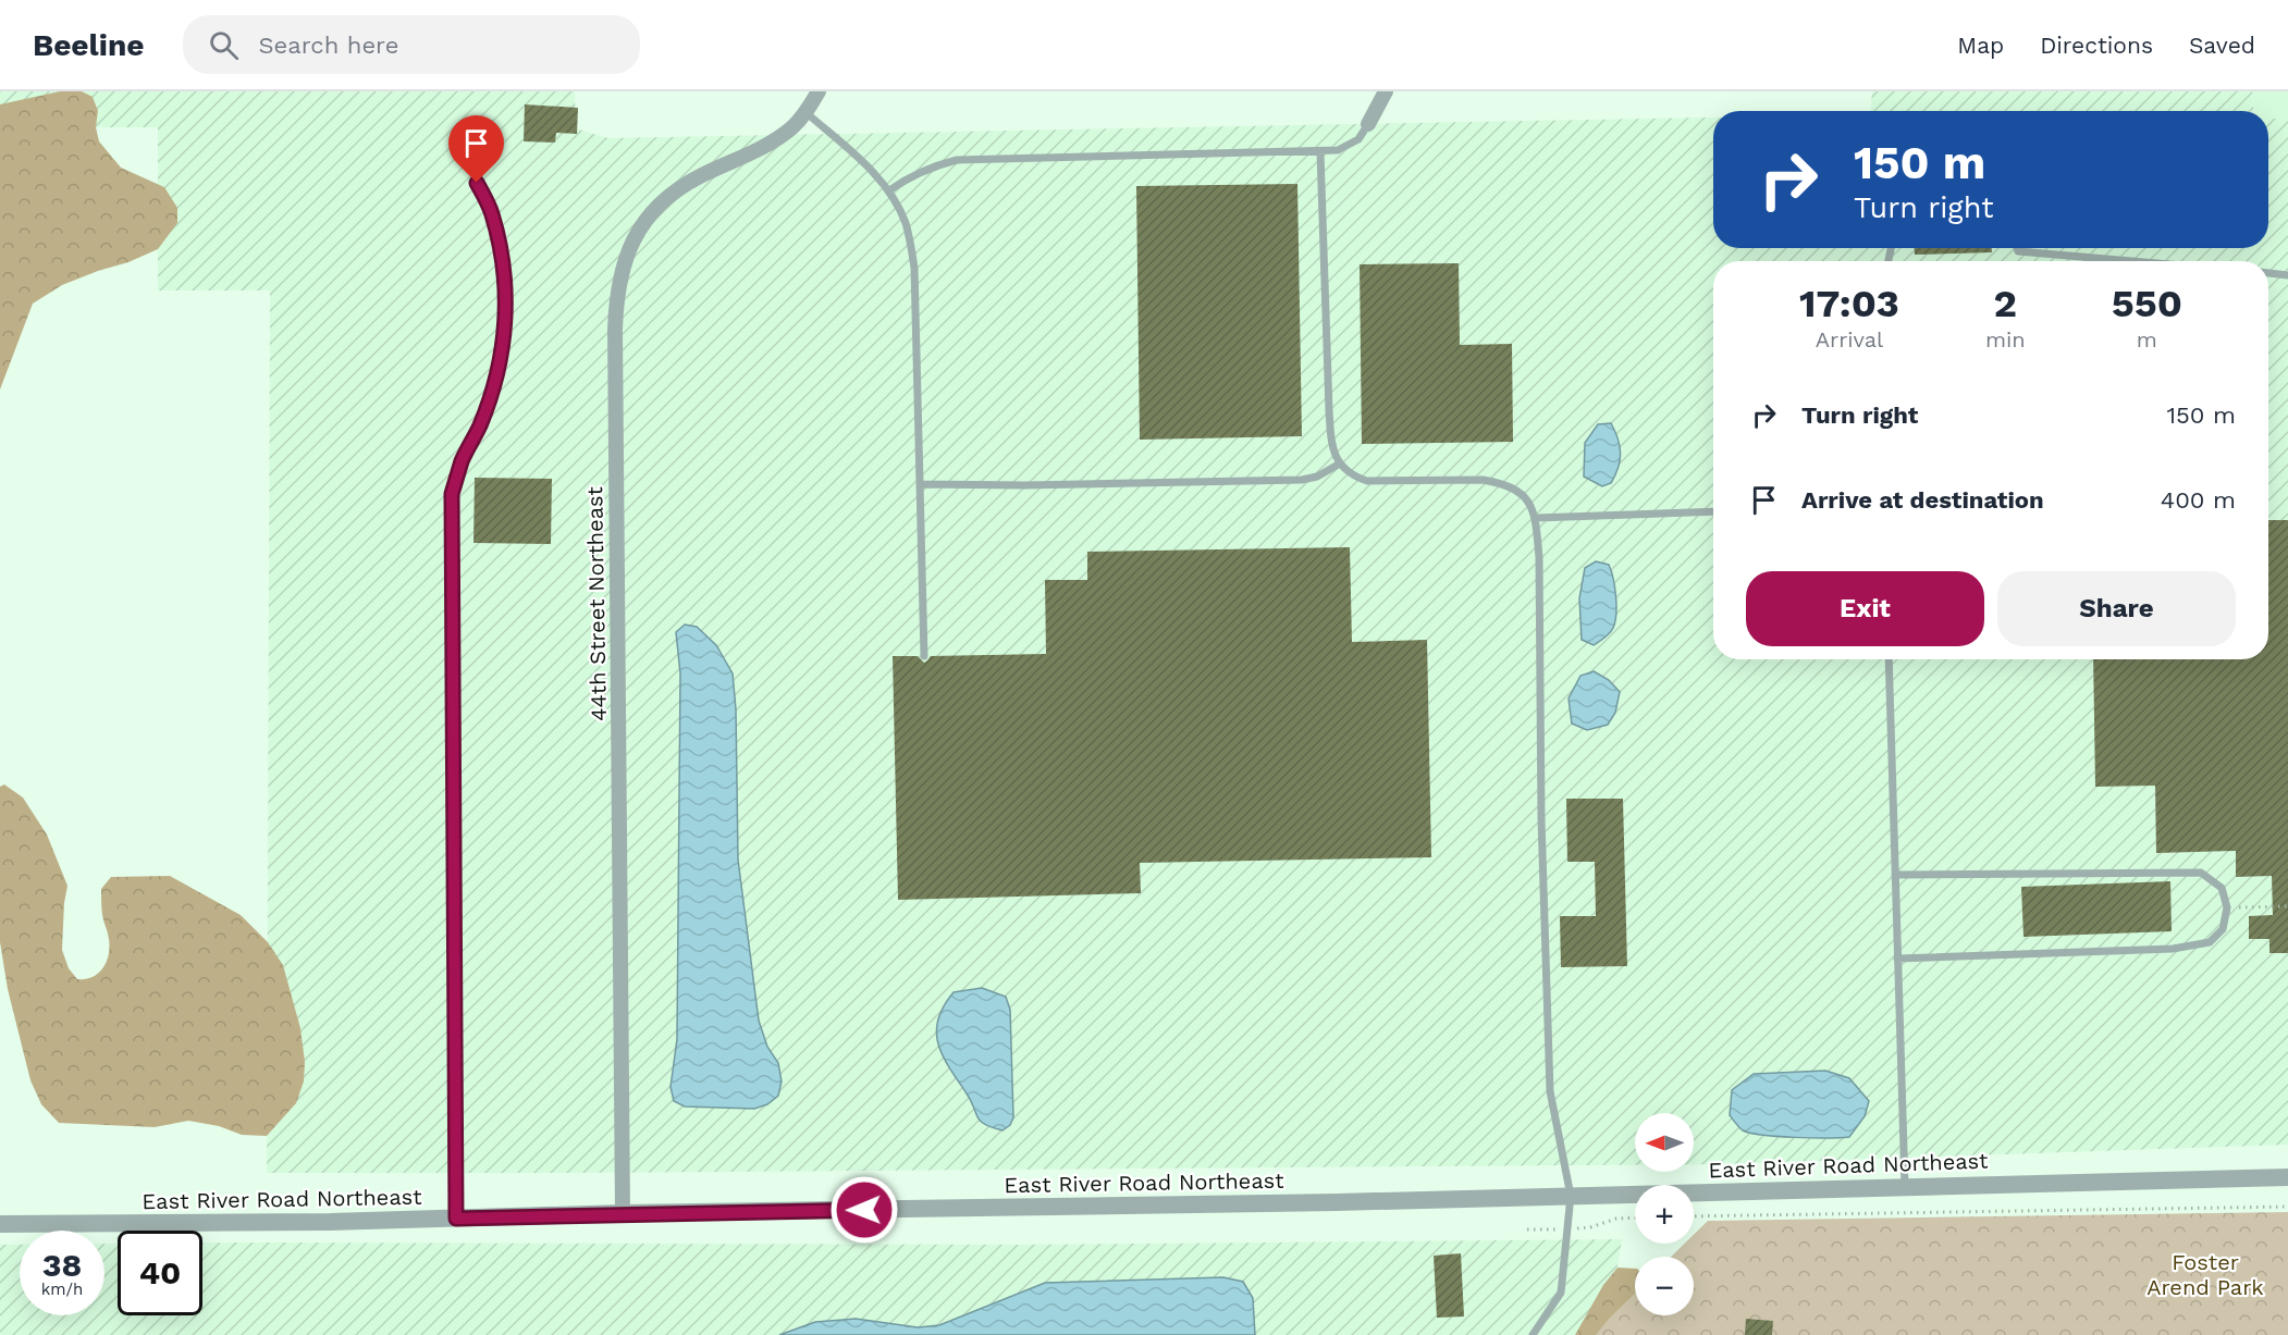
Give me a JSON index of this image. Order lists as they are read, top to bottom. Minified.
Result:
{"streets":{"street":["44th Street Northeast","East River Road Northeast"]},"crossings":[["44th Street Northeast","East River Road Northeast"]],"parks":["Foster Arend Park"],"north":"left","page":{"header":"Beeline","search":"Search here","nav":["Map","Directions","Saved"],"turn":["150 m","Turn right"],"eta":["17:03","Arrival","2","min","550","m"],"list":[{"name":"Turn right","value":"150 m"},{"name":"Arrive at destination","value":"400 m"}],"buttons":["Exit","Share"],"map_buttons":["+","−"],"speed":"38 km/h","limit":"40"}}
